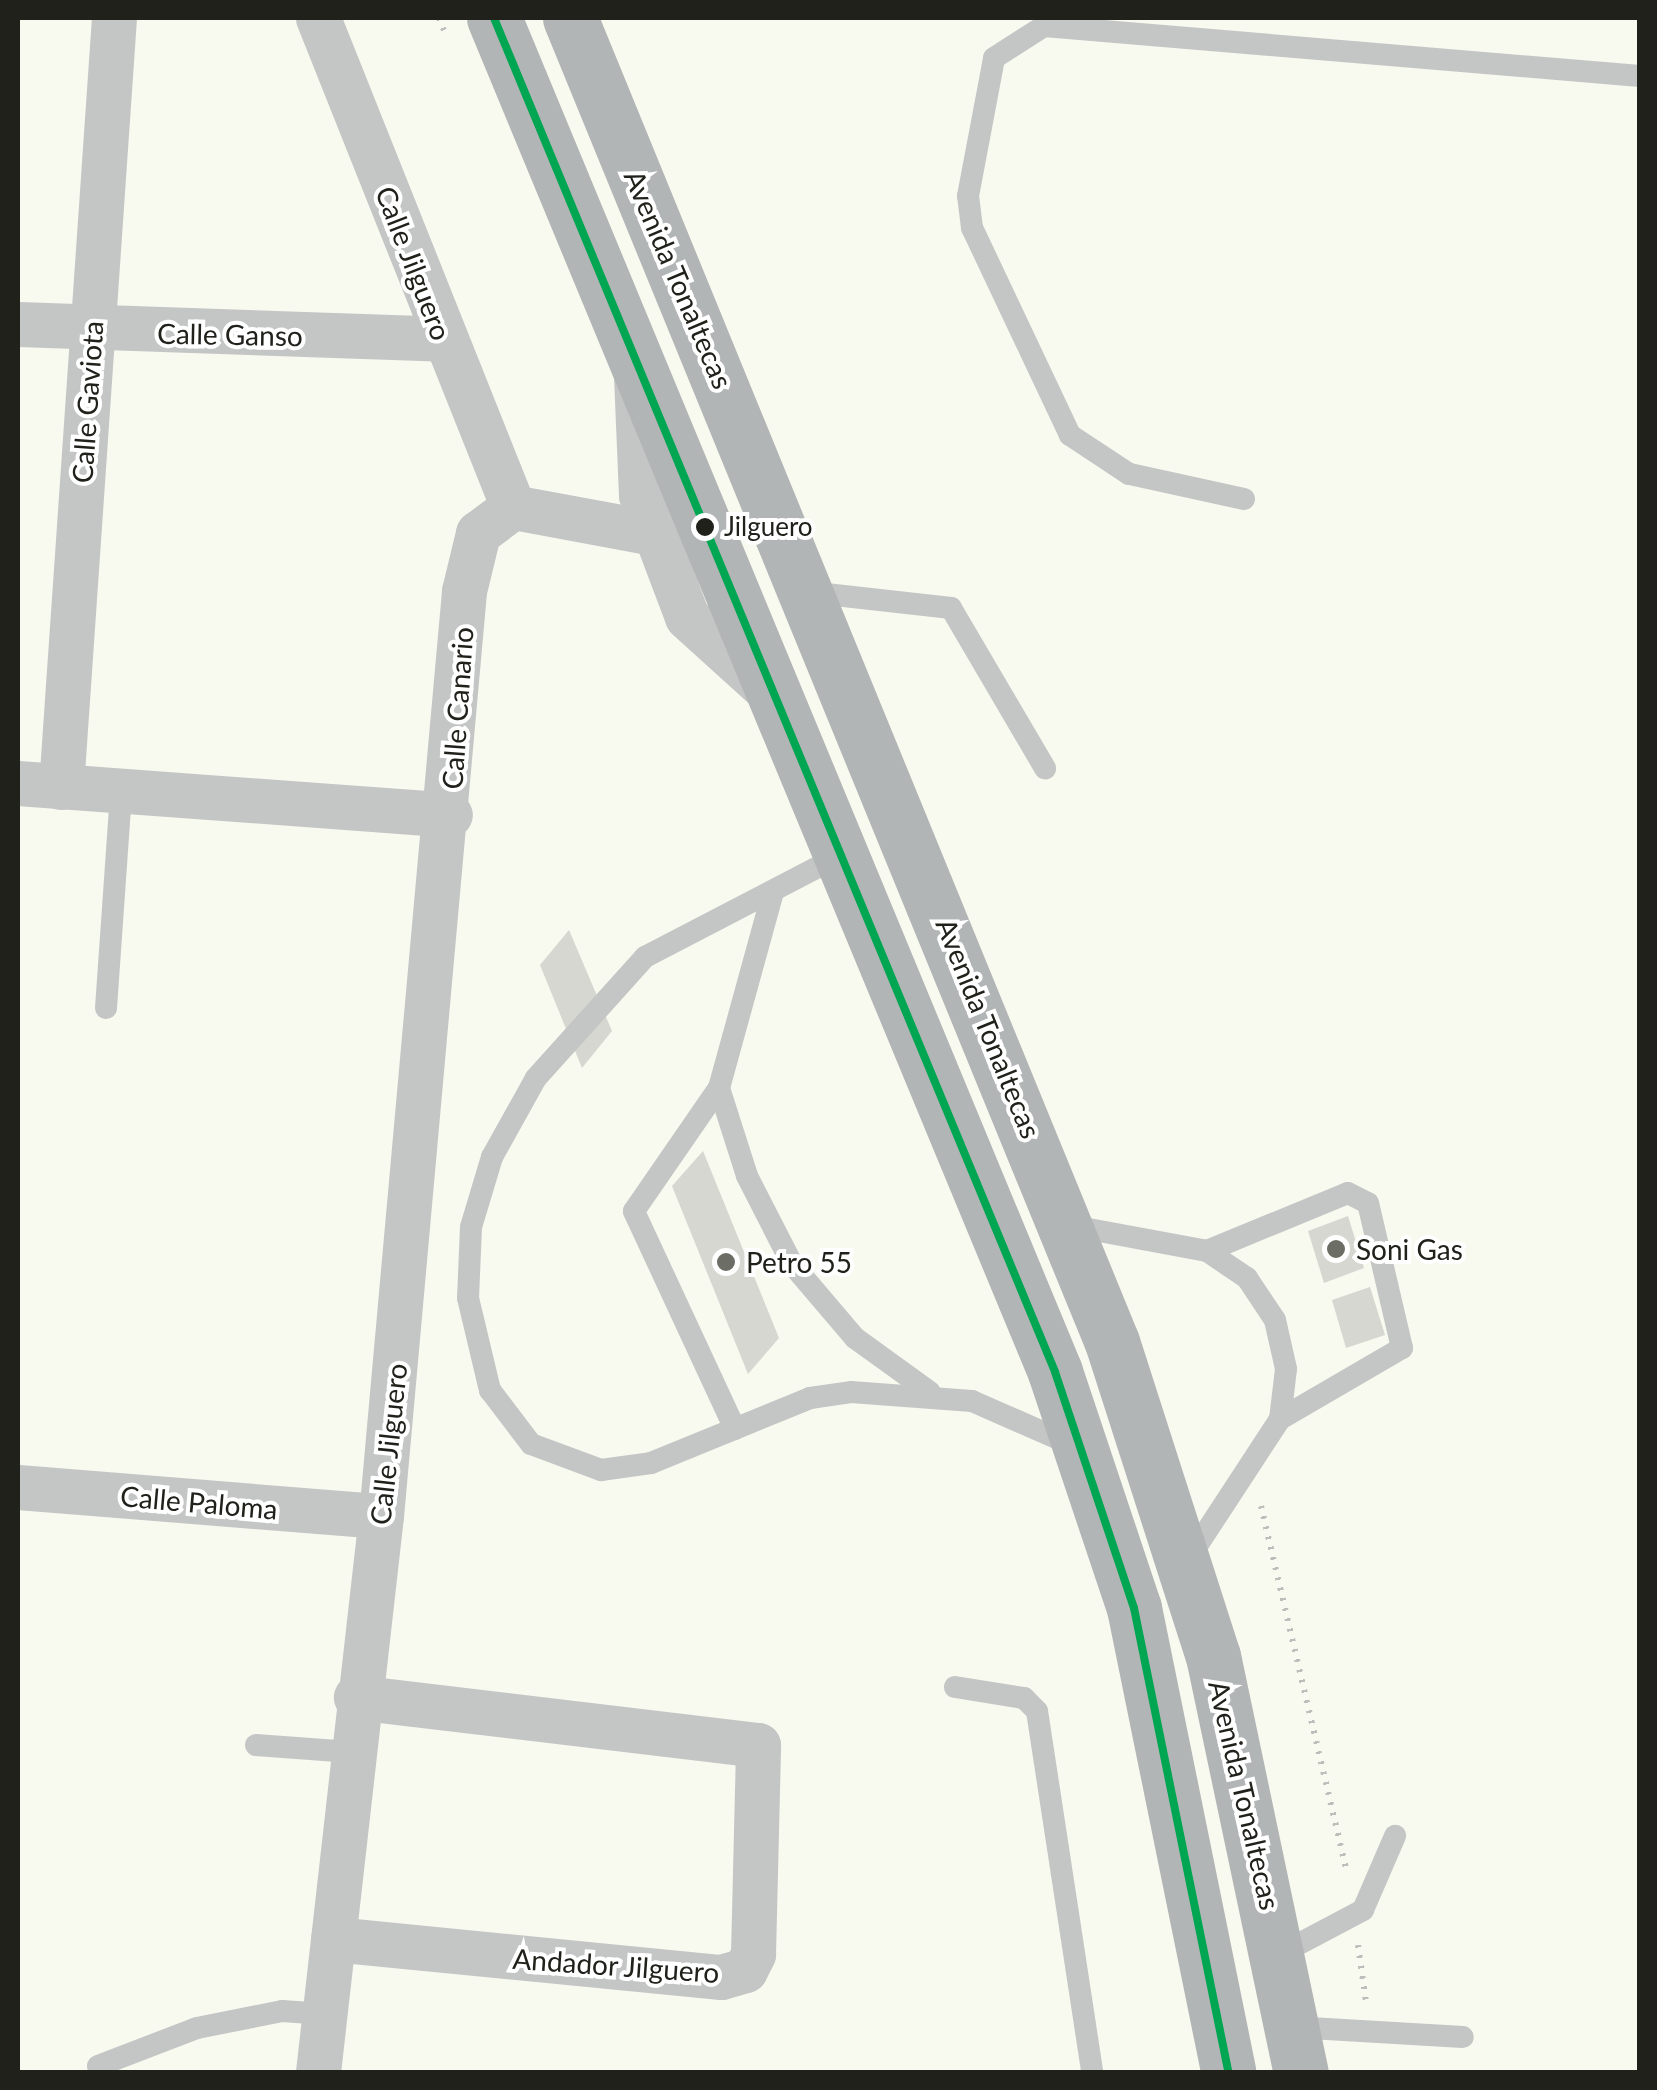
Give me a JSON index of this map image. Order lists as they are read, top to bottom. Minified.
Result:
{"streets":{"main road":["Avenida Tonaltecas"],"street":["Calle Jilguero","Calle Ganso","Calle Gaviota","Calle Canario","Calle Paloma","Andador Jilguero"]},"crossings":[["Calle Jilguero","Calle Ganso"],["Calle Jilguero","Calle Canario"],["Calle Jilguero","Calle Paloma"],["Calle Jilguero","Andador Jilguero"],["Calle Ganso","Calle Gaviota"],["Calle Gaviota","Calle Canario"]],"places":["Jilguero","Soni Gas","Petro 55"]}
